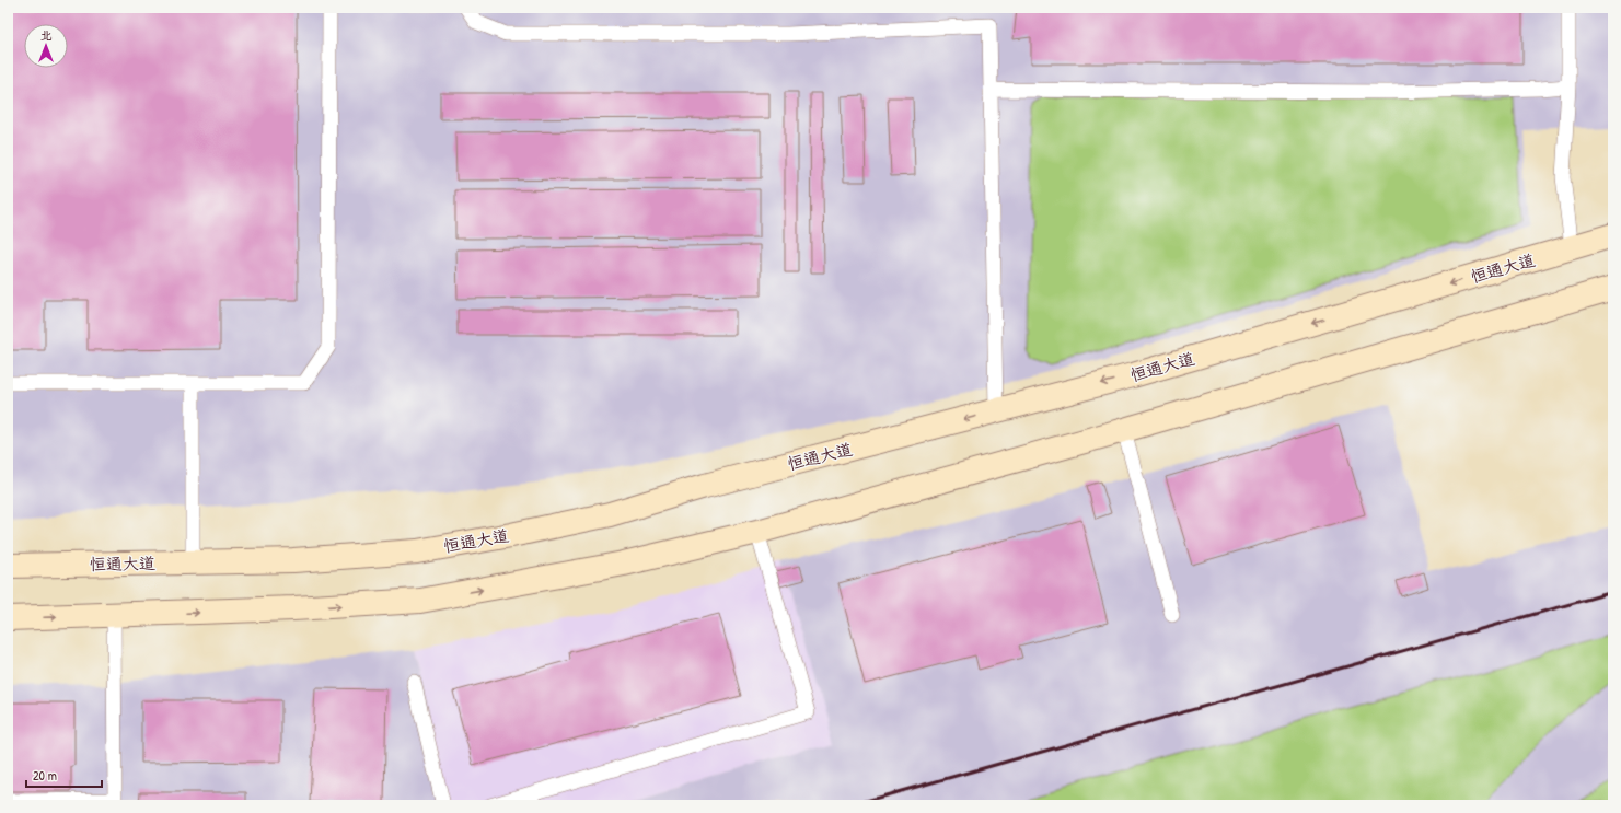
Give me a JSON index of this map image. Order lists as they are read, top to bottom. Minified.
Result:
{"streets":{"main road":["恒通大道"]},"scale_bar":"20 m","north":"top"}
